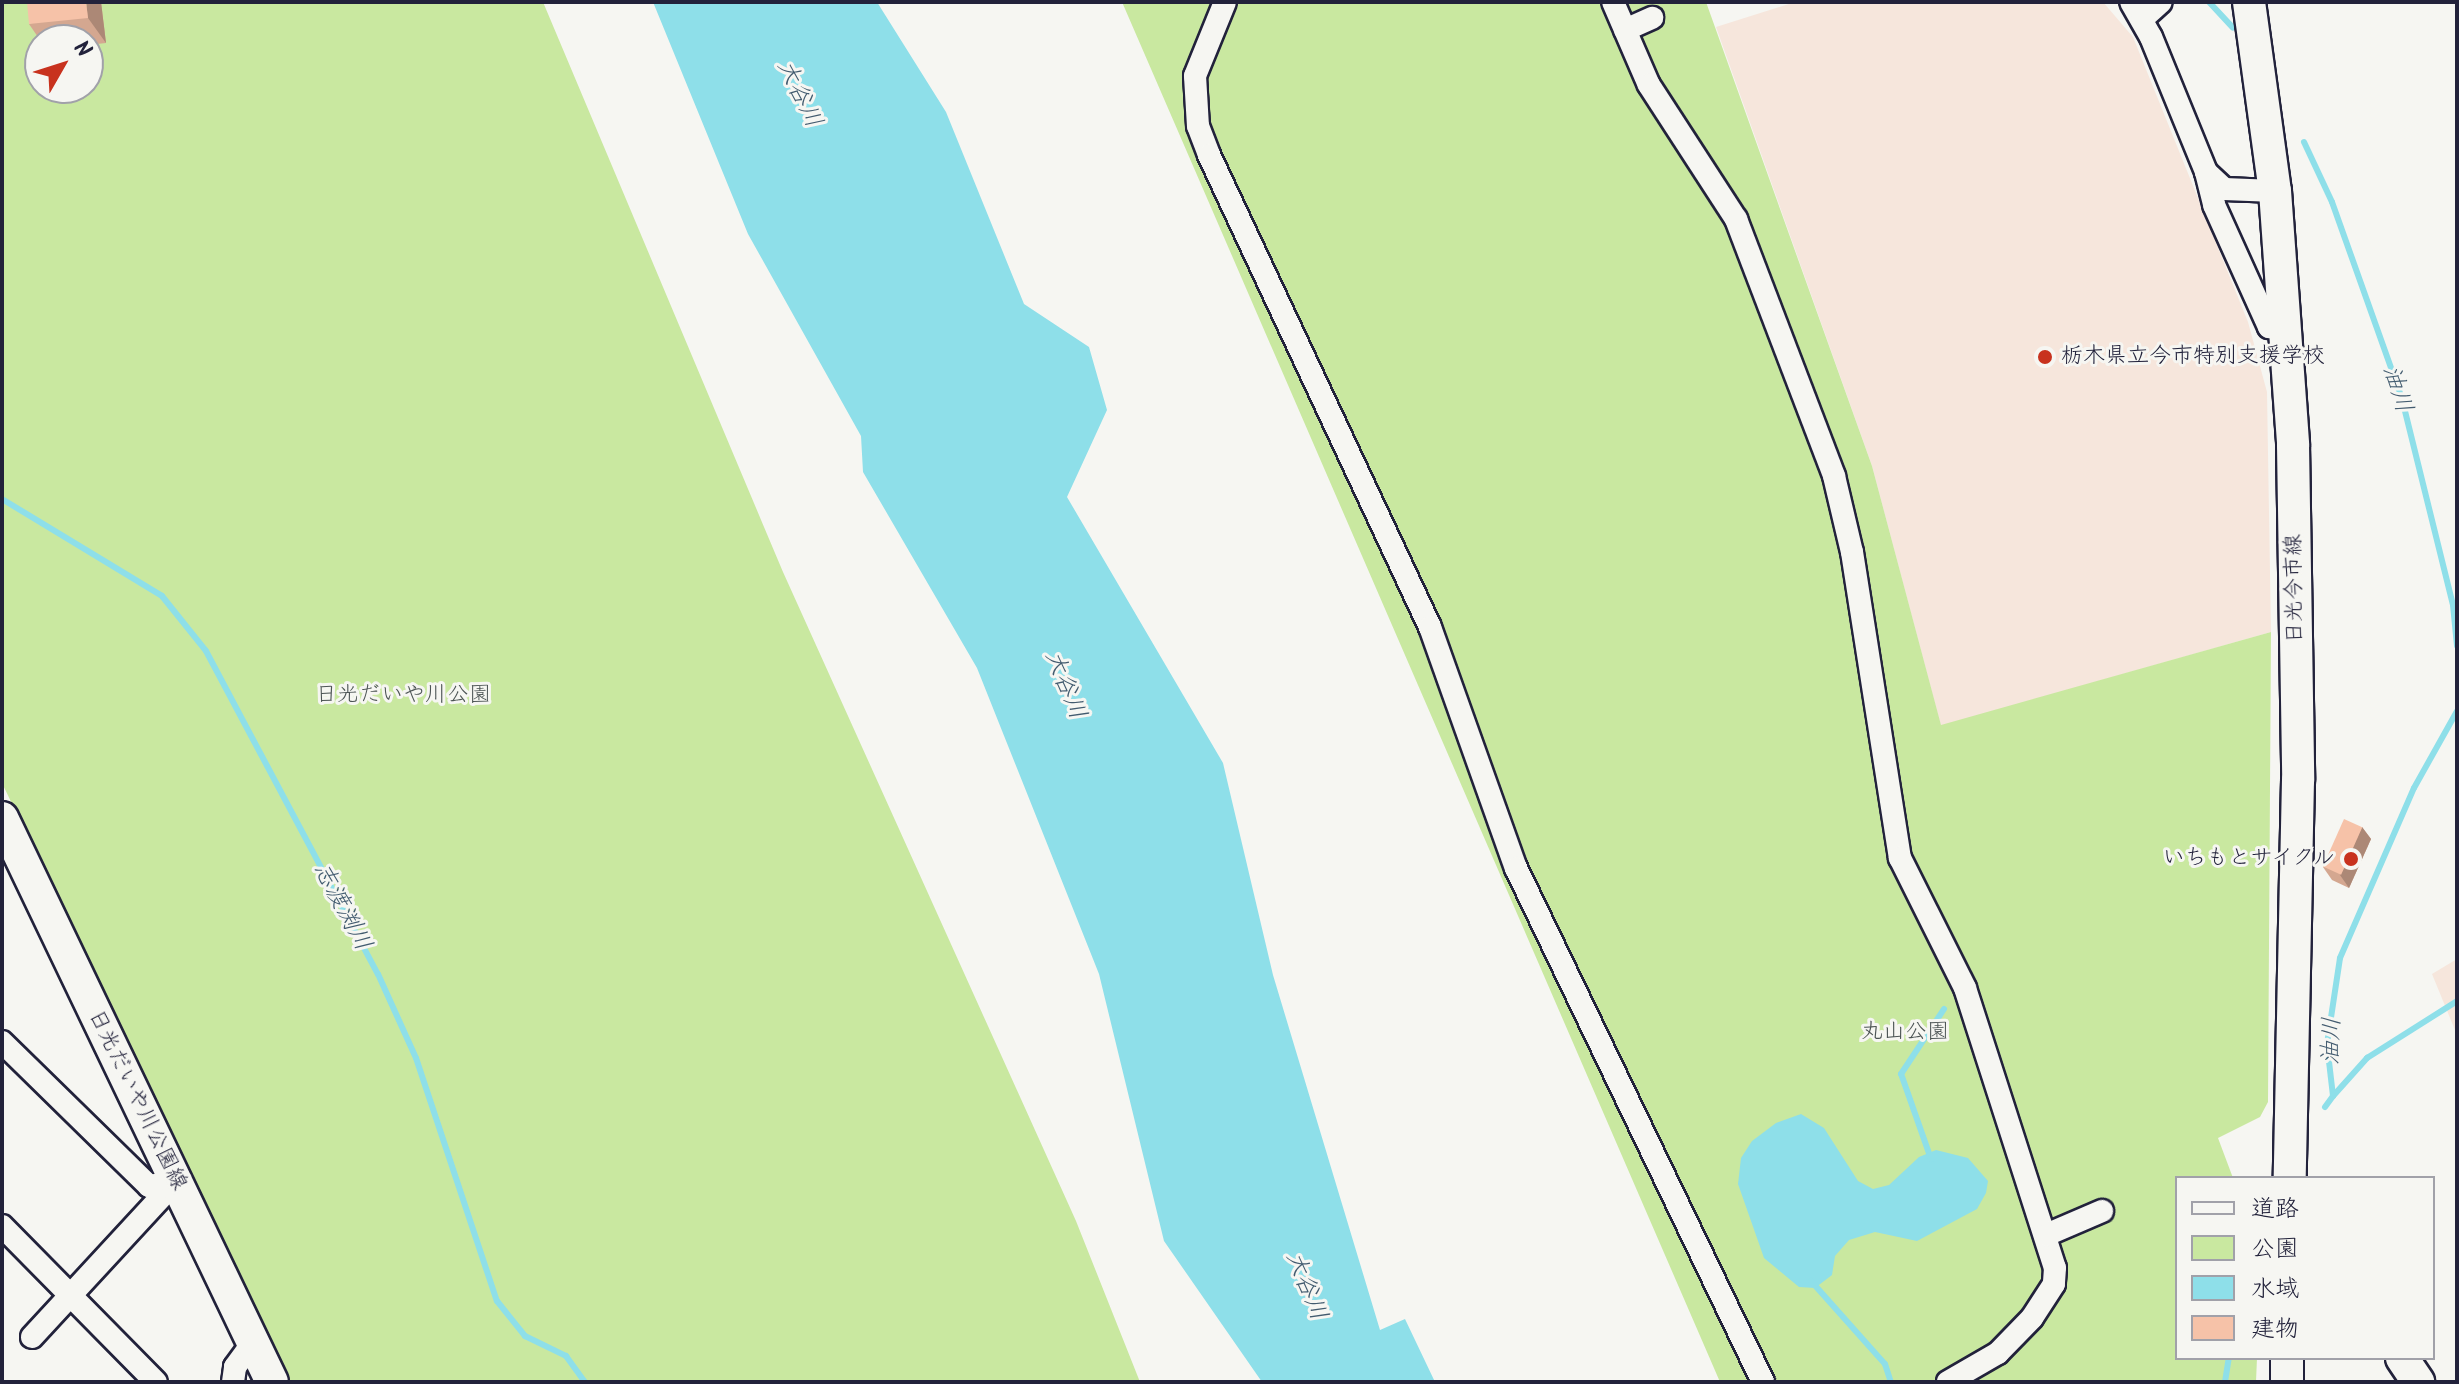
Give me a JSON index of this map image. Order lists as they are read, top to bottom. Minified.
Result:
{"streets":{"main road":["日光今市線","日光だいや川公園線"]},"water":["大谷川","油川","志渡渕川"],"parks":["日光だいや川公園","丸山公園"],"places":["栃木県立今市特別支援学校","いちもとサイクル"],"legend":["道路","公園","水域","建物"],"north":"top right"}
